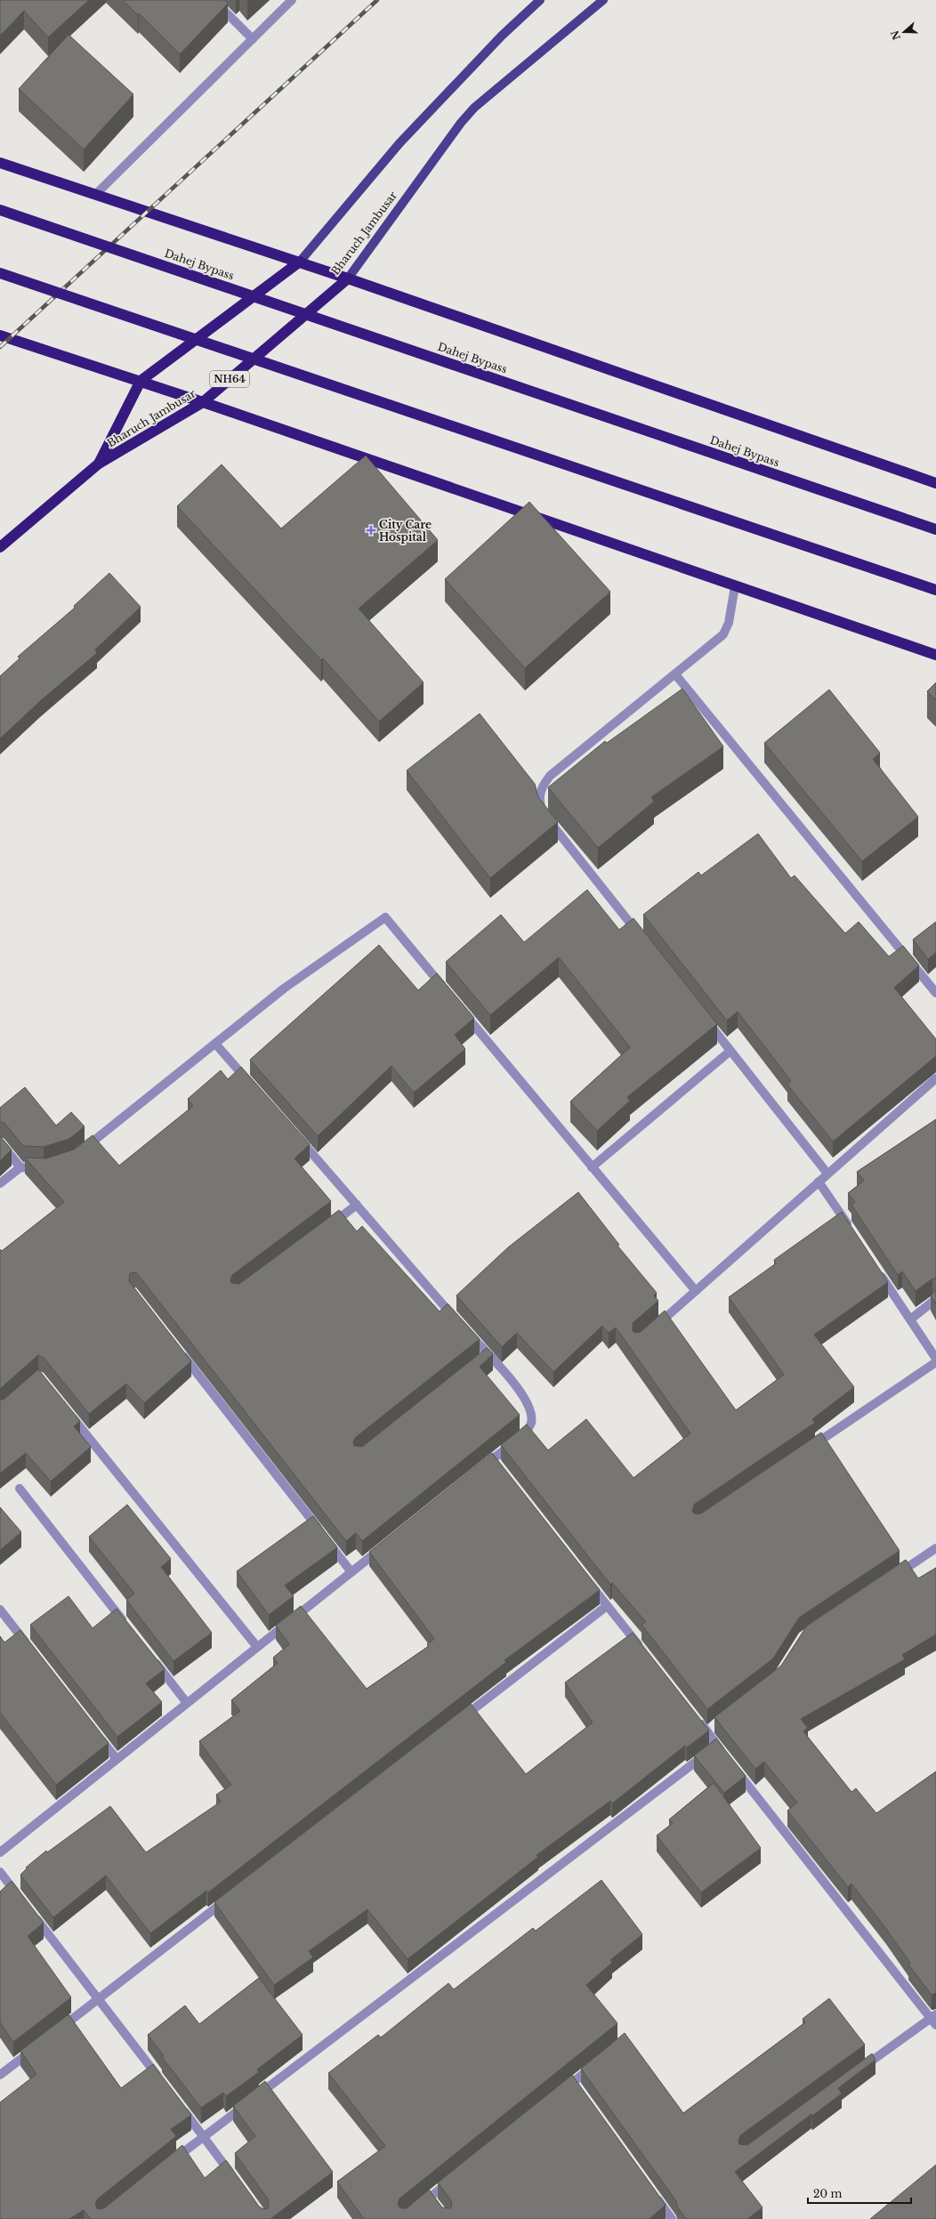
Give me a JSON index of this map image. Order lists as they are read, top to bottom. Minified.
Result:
{"streets":{"highway":["Bharuch Jambusar","Dahej Bypass","NH64"]},"places":{"health":["City Care Hospital"]},"scale_bar":"20 m","north":"left"}
